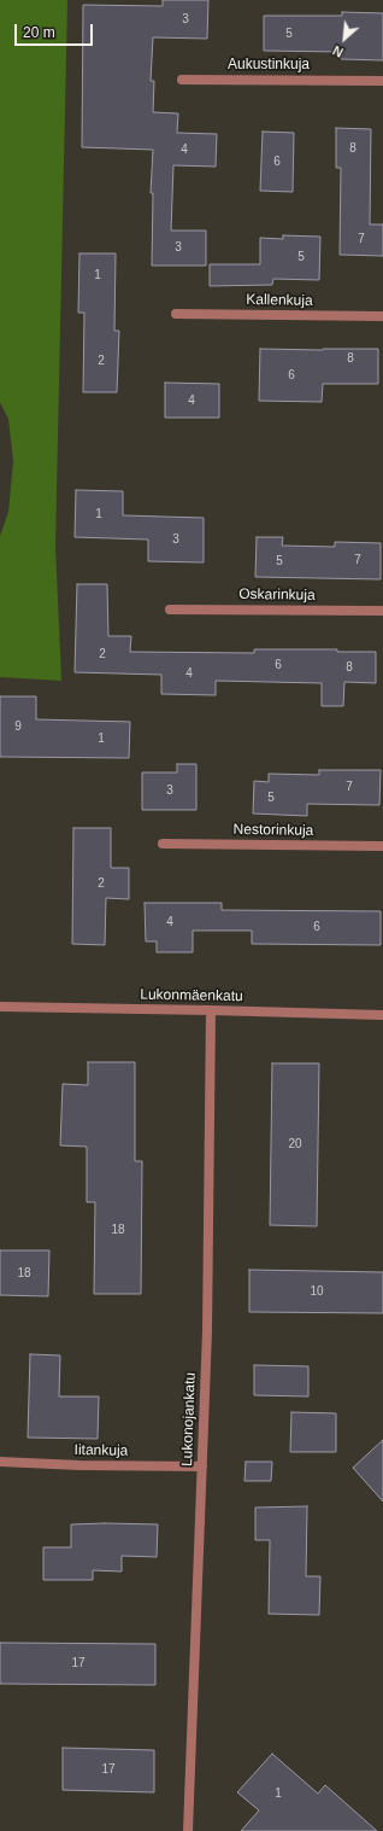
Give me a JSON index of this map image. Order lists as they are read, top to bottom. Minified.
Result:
{"streets":{"street":["Aukustinkuja","Kallenkuja","Oskarinkuja","Nestorinkuja","Lukonmäenkatu","Lukonojankatu","Iitankuja"]},"crossings":[["Lukonmäenkatu","Lukonojankatu"],["Lukonojankatu","Iitankuja"]],"house_numbers":["3","5","8","4","6","7","3","5","1","8","2","6","4","1","3","7","5","2","6","8","4","9","1","7","3","5","2","4","6","20","18","18","10","17","17","1"],"scale_bar":"20 m","north":"bottom left"}
